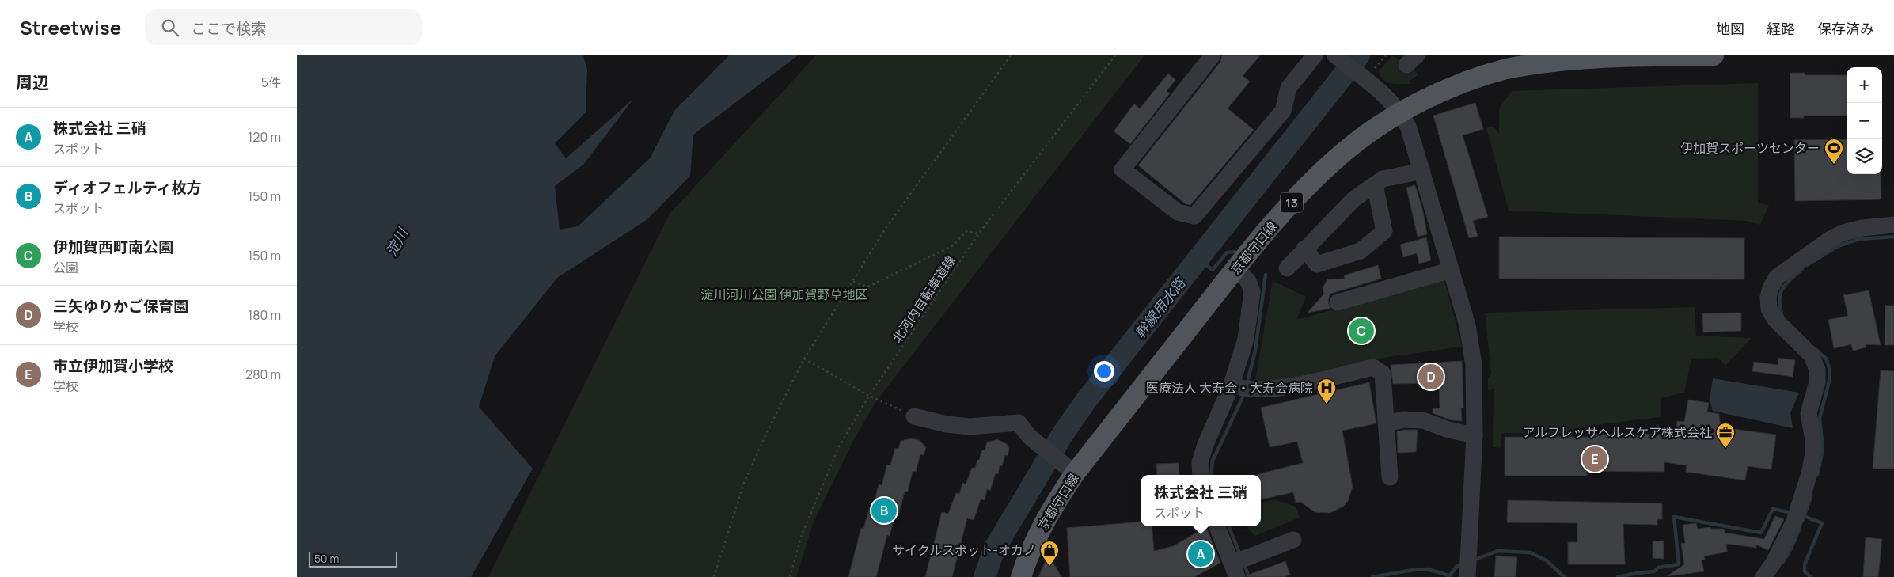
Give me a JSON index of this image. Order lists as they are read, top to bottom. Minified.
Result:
{"streets":{"main road":["13","京都守口線"],"path":["北河内自転車道線"]},"water":["淀川","幹線用水路"],"parks":["淀川河川公園 伊加賀野草地区"],"places":{"sports":["伊加賀スポーツセンター"],"hospital":["医療法人 大寿会・大寿会病院"],"office":["アルフレッサヘルスケア株式会社"],"shop":["サイクルスポット-オカノ"]},"scale_bar":"50 m","page":{"header":"Streetwise","search":"ここで検索","nav":["地図","経路","保存済み"],"heading":["周辺","5件"],"map_buttons":["+","−"],"list":[{"mark":"A","name":"株式会社 三硝","note":"スポット","value":"120 m"},{"mark":"B","name":"ディオフェルティ枚方","note":"スポット","value":"150 m"},{"mark":"C","name":"伊加賀西町南公園","note":"公園","value":"150 m"},{"mark":"D","name":"三矢ゆりかご保育園","note":"学校","value":"180 m"},{"mark":"E","name":"市立伊加賀小学校","note":"学校","value":"280 m"}],"pins":["C","D","E","B","A"],"popup":["株式会社 三硝","スポット"],"scale":"50 m"}}
